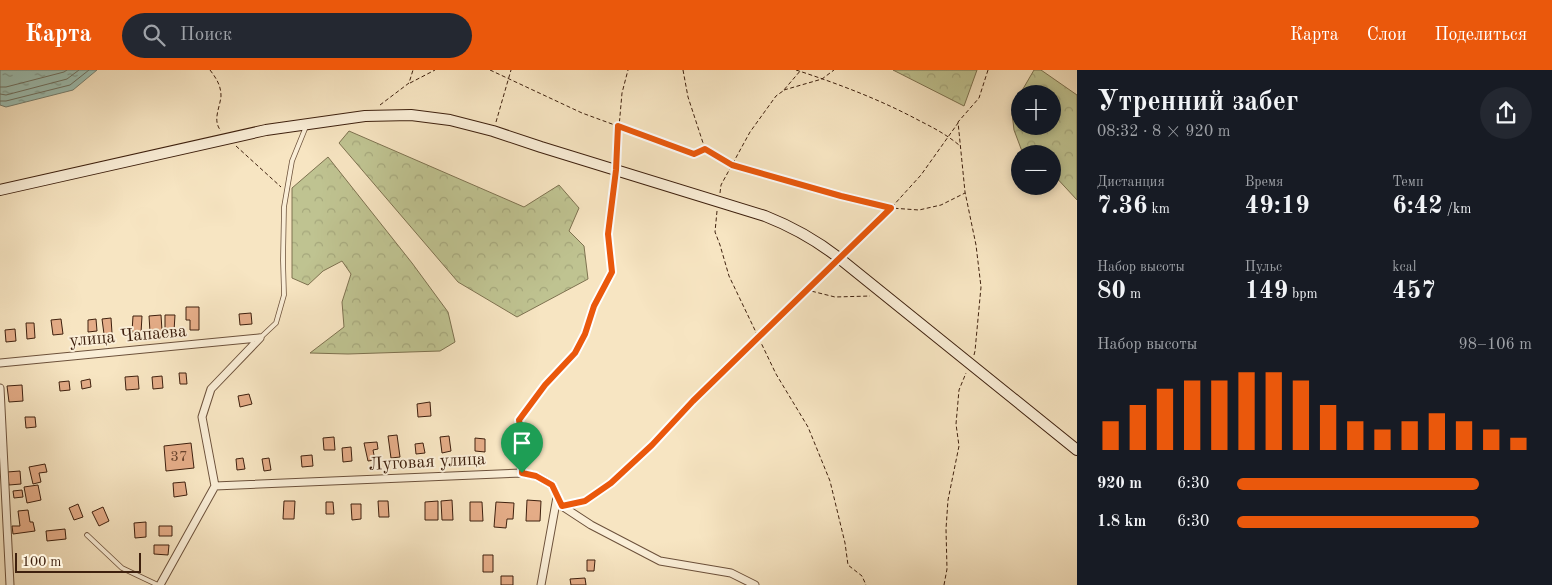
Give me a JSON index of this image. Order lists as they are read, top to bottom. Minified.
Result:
{"streets":{"street":["улица Чапаева","Луговая улица"]},"house_numbers":["37"],"scale_bar":"100 m","page":{"header":"Карта","search":"Поиск","nav":["Карта","Слои","Поделиться"],"heading":["Утренний забег","08:32 · 8 × 920 m"],"map_buttons":["+","−"],"stats":[["Дистанция","7.36 km"],["Время","49:19"],["Темп","6:42 /km"],["Набор высоты","80 m"],["Пульс","149 bpm"],["kcal","457"]],"chart":["Набор высоты","98–106 m"],"list":[{"name":"920 m","note":"6:30"},{"name":"1.8 km","note":"6:30"}],"scale":"100 m"}}
